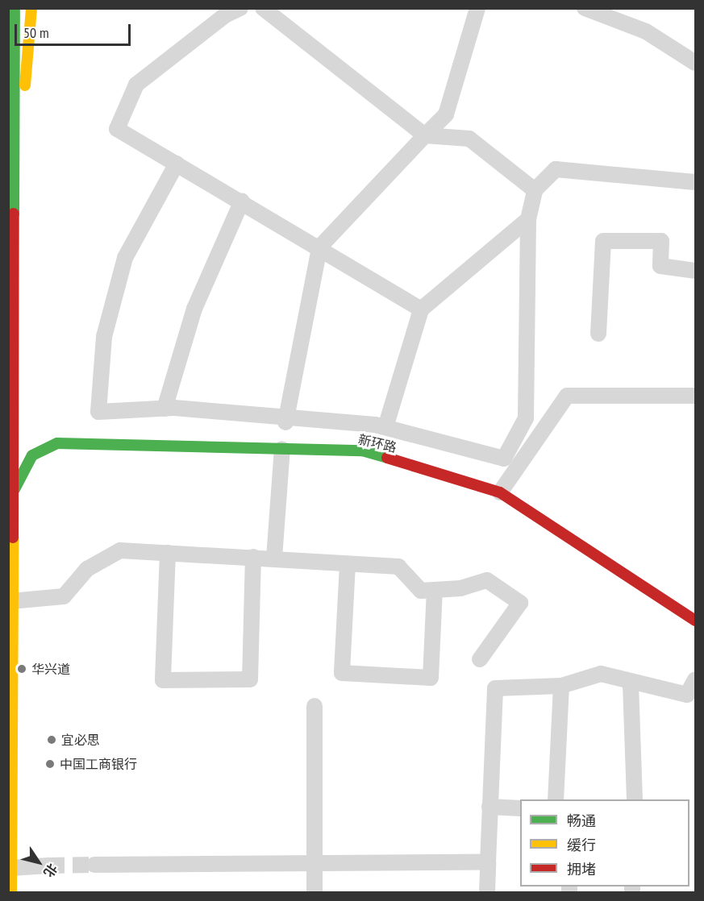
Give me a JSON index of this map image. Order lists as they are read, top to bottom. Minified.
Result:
{"streets":{"main road":["新环路"]},"places":["华兴道","宜必思","中国工商银行"],"legend":["畅通","缓行","拥堵"],"scale_bar":"50 m","north":"bottom right"}
